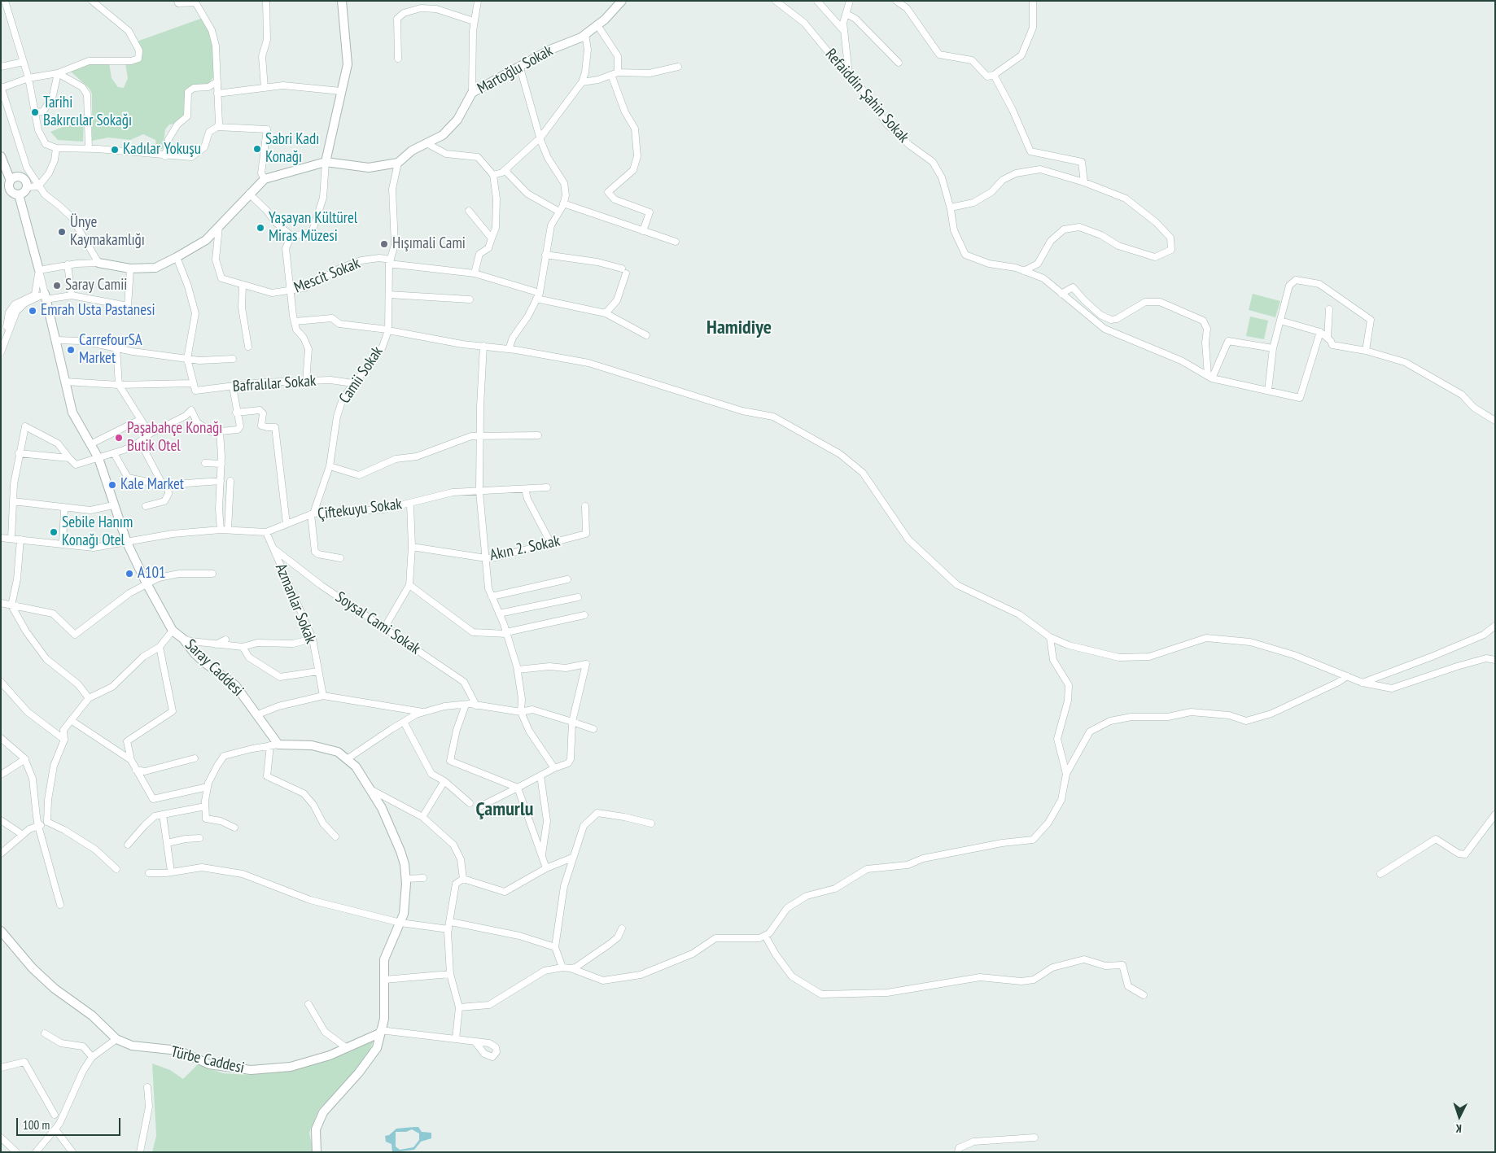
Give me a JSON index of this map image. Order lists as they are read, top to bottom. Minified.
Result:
{"streets":{"street":["Martoğlu Sokak","Refaiddin Şahin Sokak","Mescit Sokak","Camii Sokak","Bafralılar Sokak","Çiftekuyu Sokak","Akın 2. Sokak","Azmanlar Sokak","Soysal Cami Sokak","Saray Caddesi","Türbe Caddesi"]},"crossings":[["Martoğlu Sokak","Camii Sokak"],["Mescit Sokak","Camii Sokak"],["Camii Sokak","Bafralılar Sokak"],["Camii Sokak","Çiftekuyu Sokak"],["Çiftekuyu Sokak","Azmanlar Sokak"],["Çiftekuyu Sokak","Saray Caddesi"],["Azmanlar Sokak","Soysal Cami Sokak"]],"districts":["Hamidiye","Çamurlu"],"places":["Tarihi Bakırcılar Sokağı","Sabri Kadı Konağı","Kadılar Yokuşu","Yaşayan Kültürel Miras Müzesi","Ünye Kaymakamlığı","Hışımali Cami","Saray Camii","Emrah Usta Pastanesi","CarrefourSA Market","Paşabahçe Konağı Butik Otel","Kale Market","Sebile Hanım Konağı Otel","A101"],"scale_bar":"100 m","north":"bottom"}
